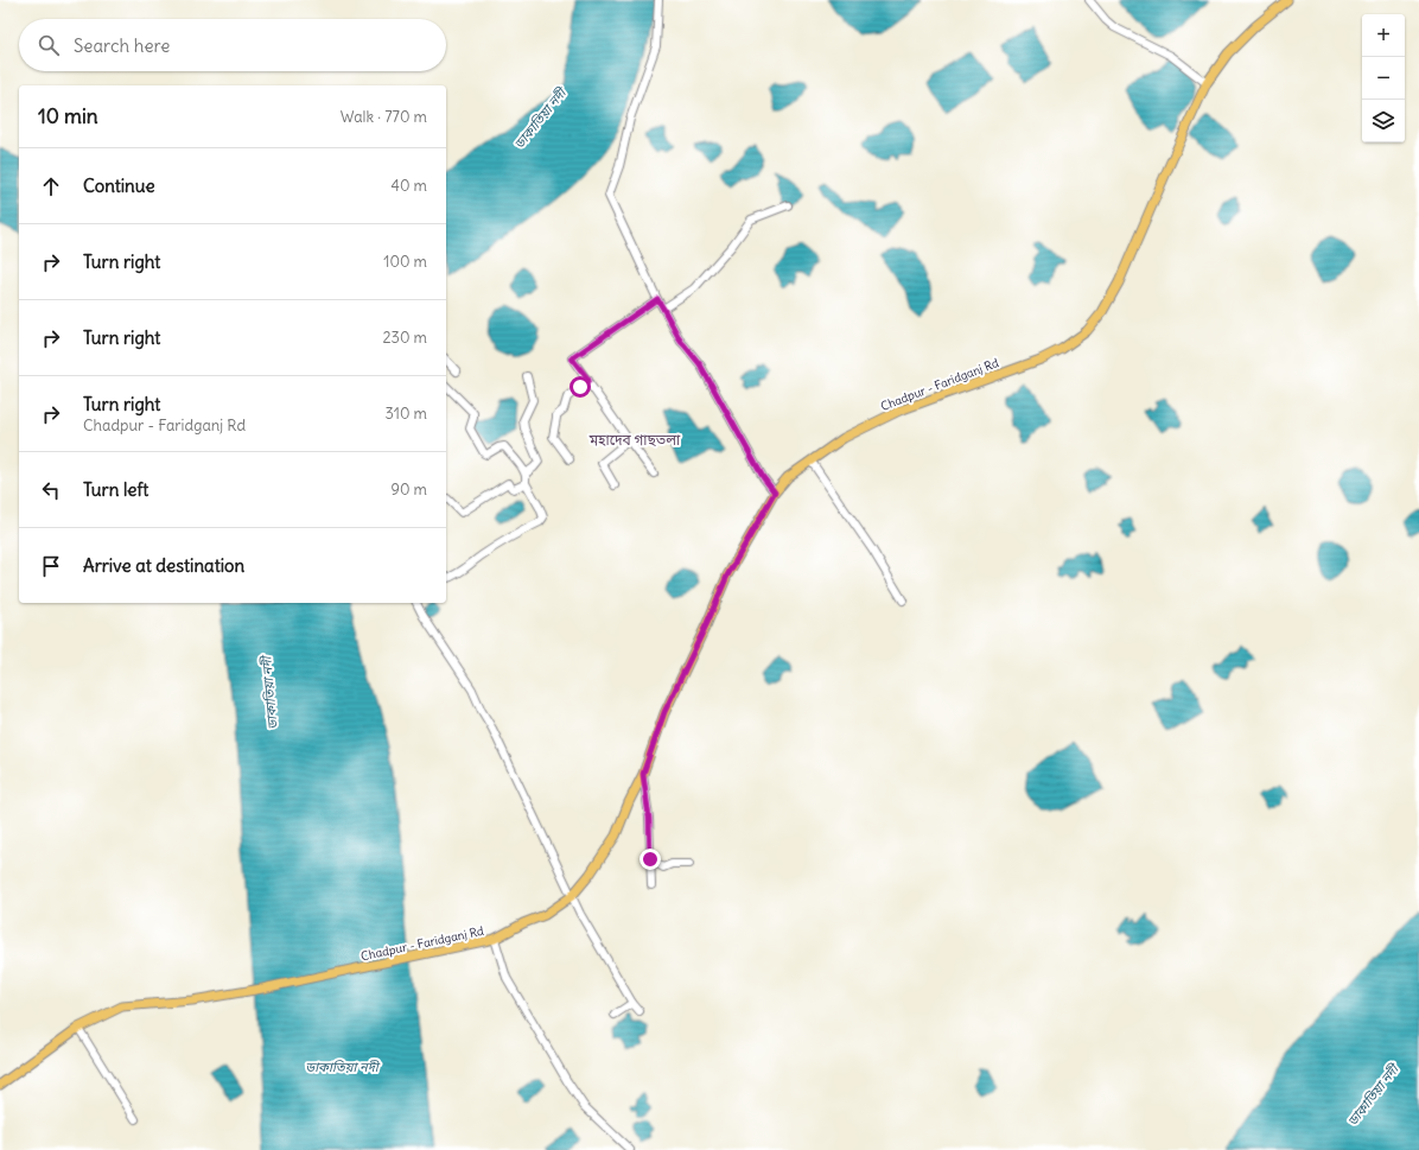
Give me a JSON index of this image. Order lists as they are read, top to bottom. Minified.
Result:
{"streets":{"main road":["Chadpur - Faridganj Rd"]},"districts":["মহাদেব গাছতলা"],"water":["ডাকাতিয়া নদী"],"page":{"map_buttons":["+","−"],"search":"Search here","heading":["10 min","Walk · 770 m"],"list":[["Continue","40 m"],["Turn right","100 m"],["Turn right","230 m"],["Turn right","Chadpur - Faridganj Rd","310 m"],["Turn left","90 m"],"Arrive at destination"]}}
